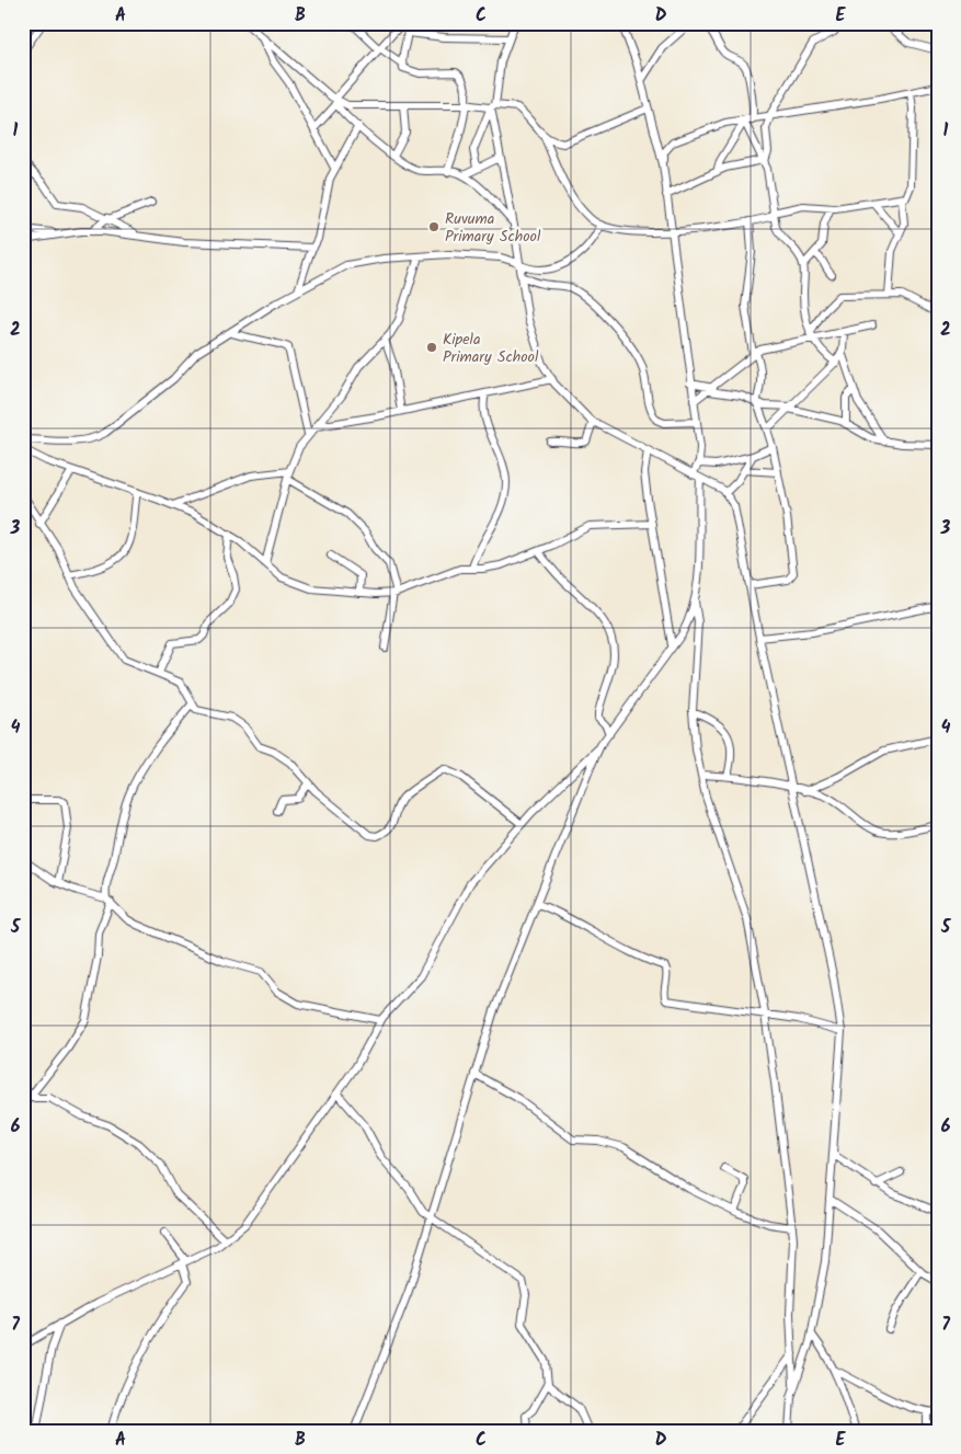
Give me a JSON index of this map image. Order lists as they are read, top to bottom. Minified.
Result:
{"places":["Ruvuma Primary School","Kipela Primary School"],"grid":{"columns":["A","B","C","D","E"],"rows":["1","2","3","4","5","6","7"]}}
